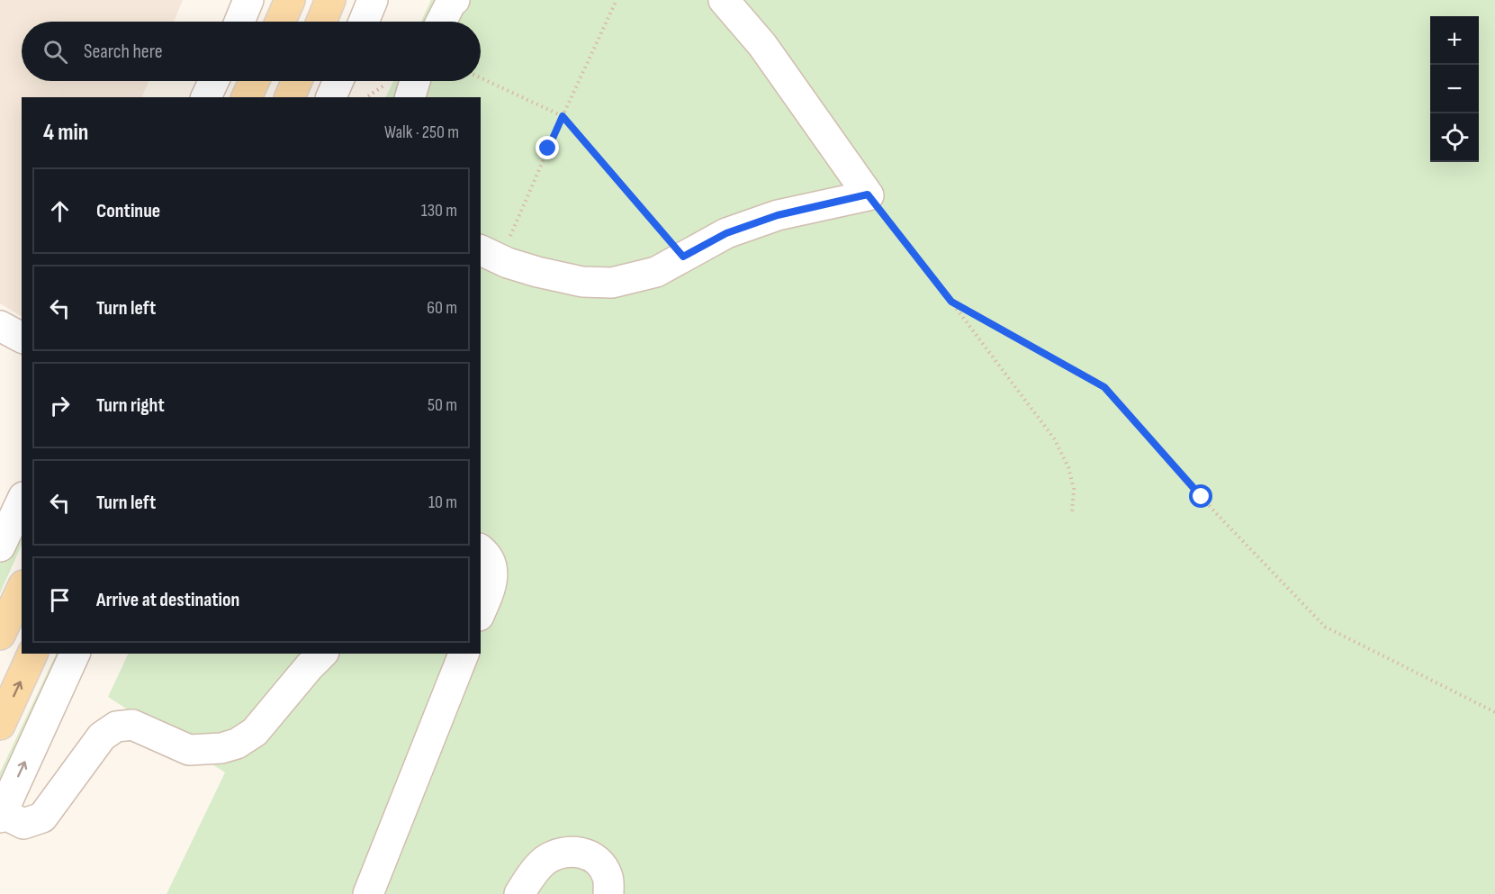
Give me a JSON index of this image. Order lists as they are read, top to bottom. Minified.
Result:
{"page":{"map_buttons":["+","−"],"search":"Search here","heading":["4 min","Walk · 250 m"],"list":[["Continue","130 m"],["Turn left","60 m"],["Turn right","50 m"],["Turn left","10 m"],"Arrive at destination"]}}
